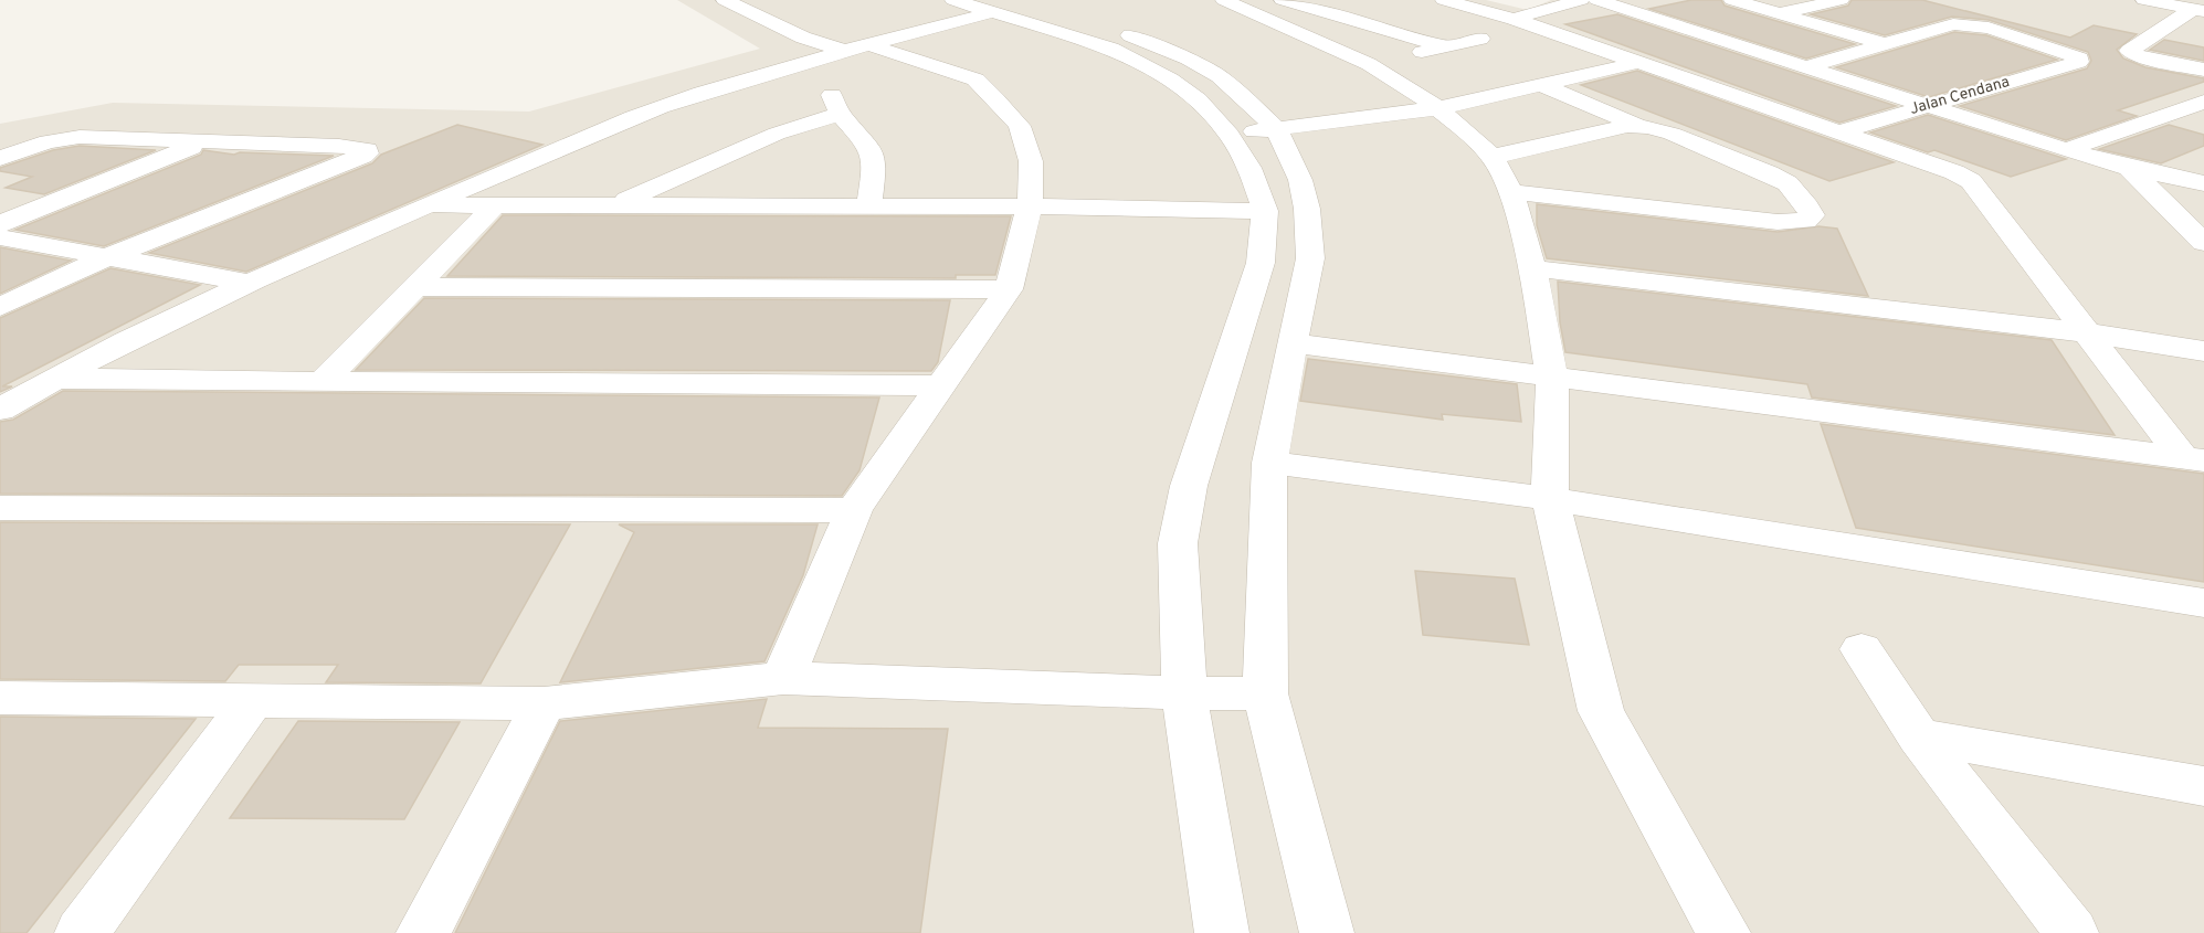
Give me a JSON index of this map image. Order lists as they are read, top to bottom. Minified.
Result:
{"streets":{"street":["Jalan Cendana"]}}
